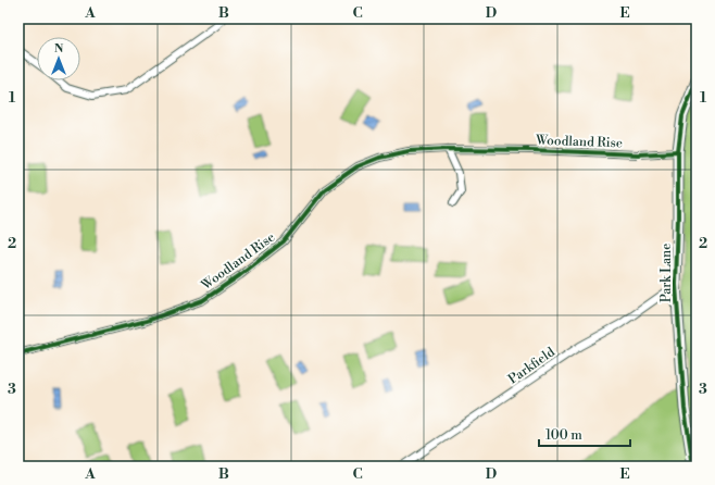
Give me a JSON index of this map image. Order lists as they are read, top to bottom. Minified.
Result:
{"streets":{"street":["Woodland Rise","Park Lane","Parkfield"]},"crossings":[["Woodland Rise","Park Lane"],["Park Lane","Parkfield"]],"scale_bar":"100 m","north":"top","grid":{"columns":["A","B","C","D","E"],"rows":["1","2","3"]}}
